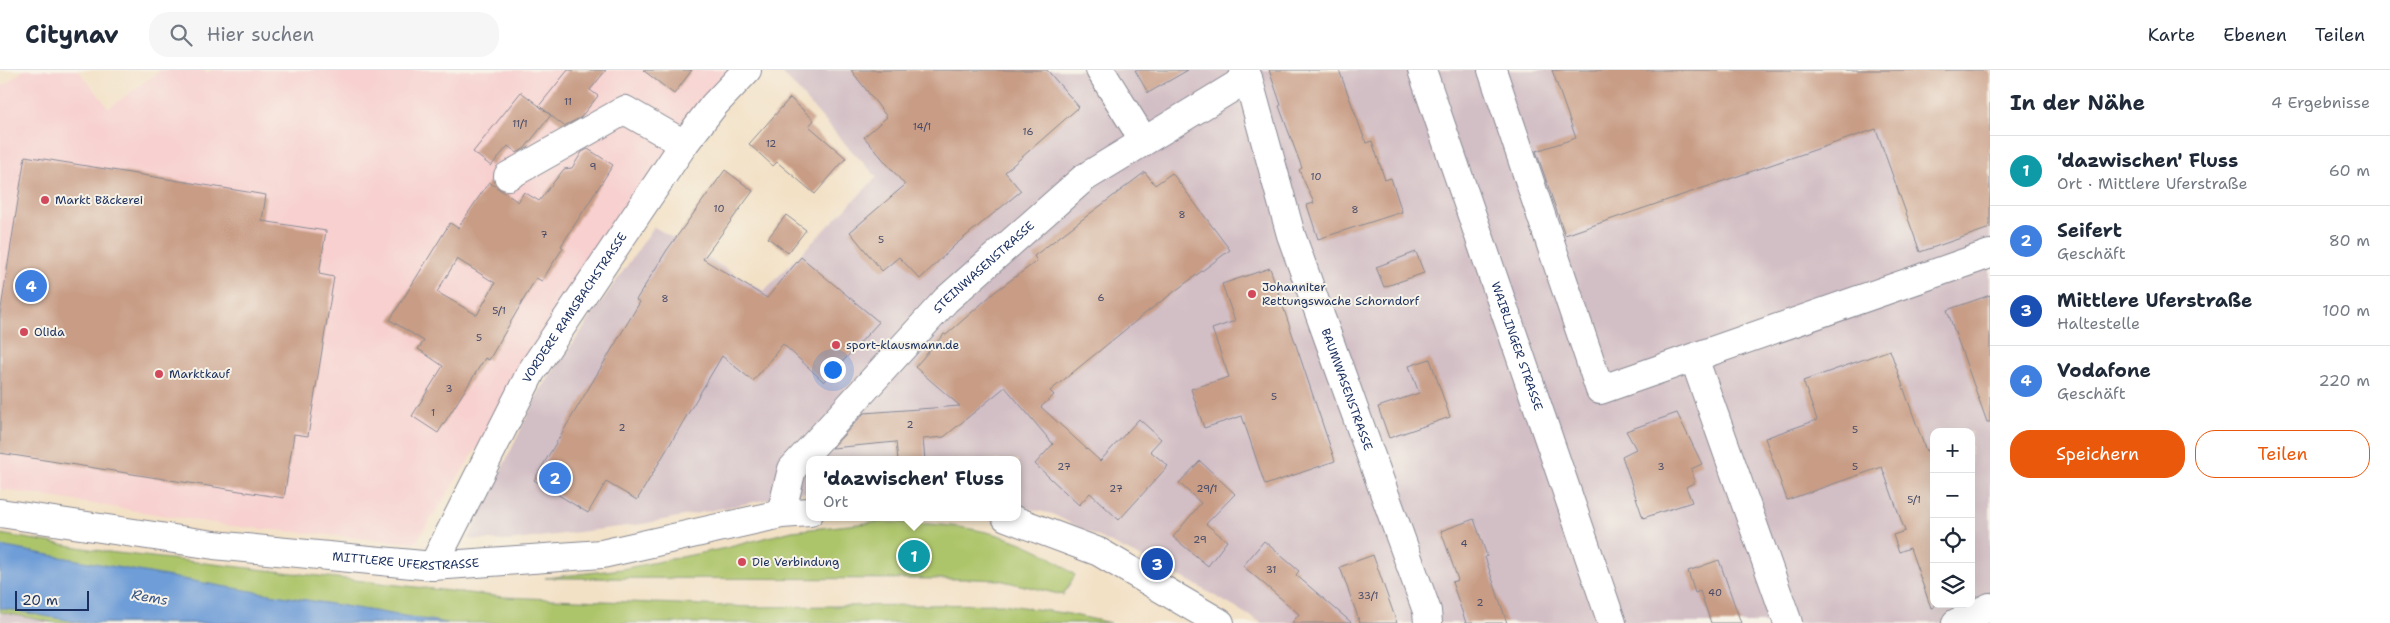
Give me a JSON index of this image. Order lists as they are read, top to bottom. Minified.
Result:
{"streets":{"street":["STEINWASENSTRASSE","VORDERE RAMSBACHSTRASSE","WAIBLINGER STRASSE","BAUMWASENSTRASSE","MITTLERE UFERSTRASSE"]},"crossings":[["STEINWASENSTRASSE","BAUMWASENSTRASSE"],["STEINWASENSTRASSE","MITTLERE UFERSTRASSE"],["VORDERE RAMSBACHSTRASSE","MITTLERE UFERSTRASSE"]],"water":["Rems"],"places":["Markt Bäckerei","Johanniter Rettungswache Schorndorf","Olida","sport-klausmann.de","Marktkauf","Die Verbindung"],"house_numbers":["11","11/1","14/1","16","12","9","10","10","8","8","7","5","6","8","5/1","5","3","5","1","2","2","5","27","3","5","27","29/1","5/1","29","4","31","40","33/1","2"],"scale_bar":"20 m","page":{"header":"Citynav","search":"Hier suchen","nav":["Karte","Ebenen","Teilen"],"heading":["In der Nähe","4 Ergebnisse"],"list":[{"mark":"1","name":"'dazwischen' Fluss","note":"Ort · Mittlere Uferstraße","value":"60 m"},{"mark":"2","name":"Seifert","note":"Geschäft","value":"80 m"},{"mark":"3","name":"Mittlere Uferstraße","note":"Haltestelle","value":"100 m"},{"mark":"4","name":"Vodafone","note":"Geschäft","value":"220 m"}],"pins":["4","2","1","3"],"buttons":["Speichern","Teilen"],"map_buttons":["+","−"],"popup":["'dazwischen' Fluss","Ort"],"scale":"20 m"}}
